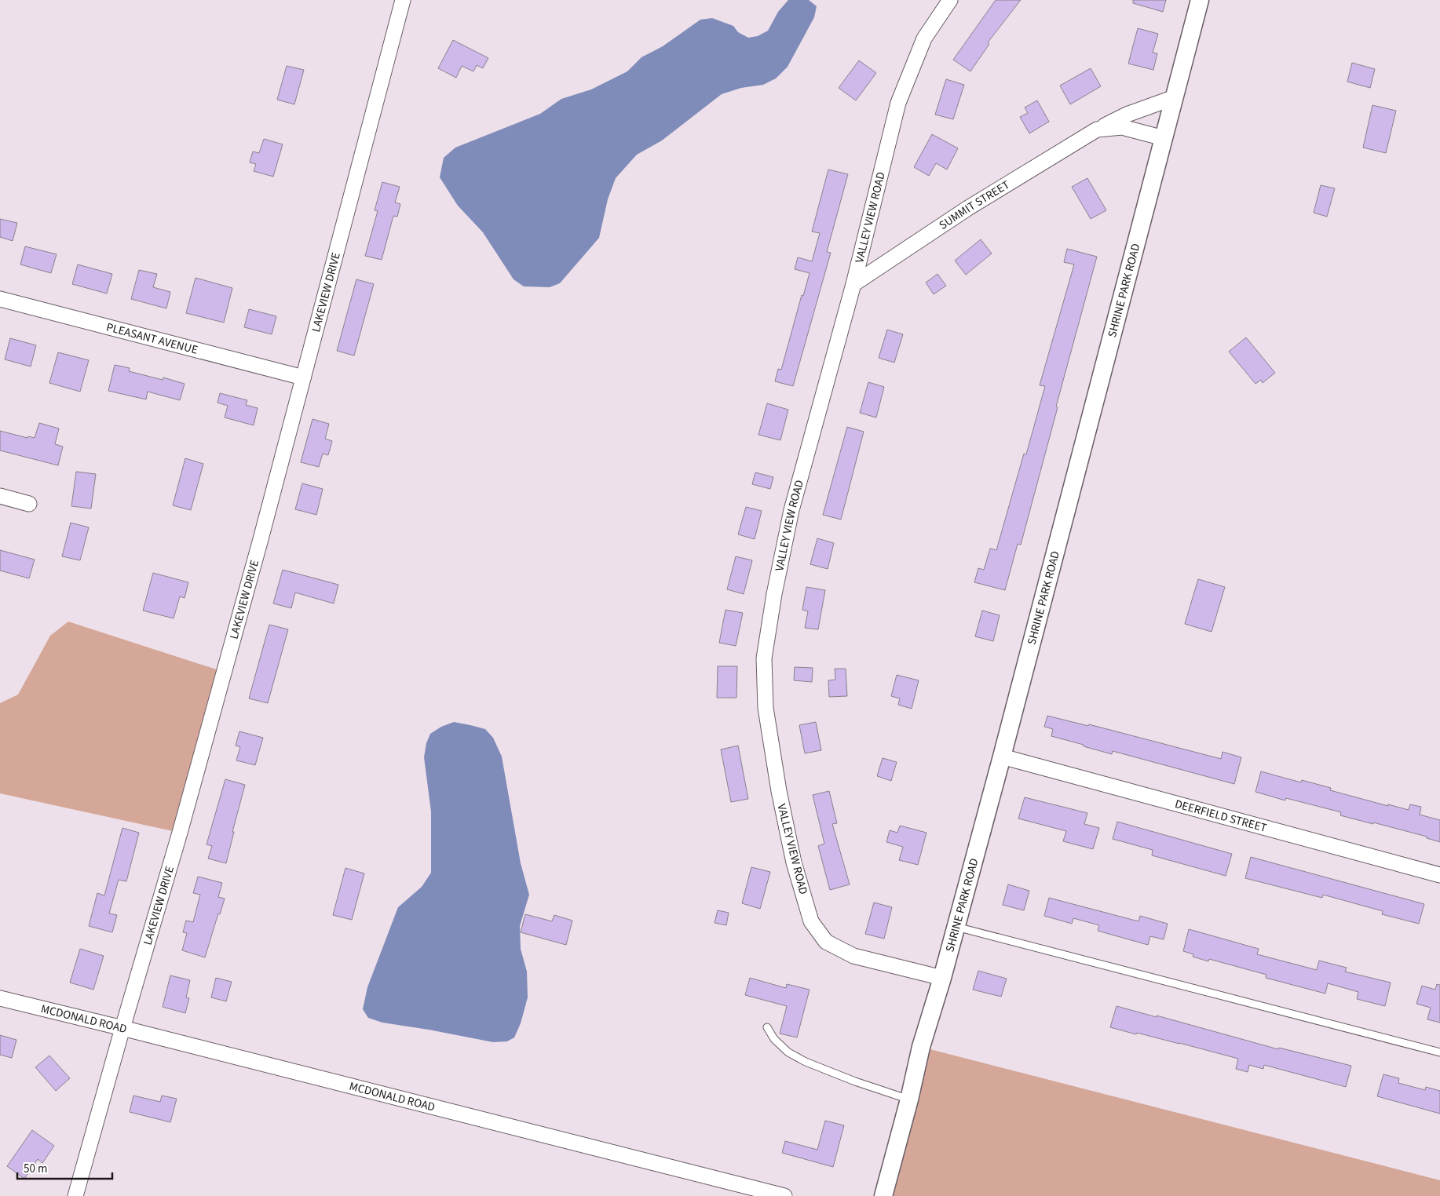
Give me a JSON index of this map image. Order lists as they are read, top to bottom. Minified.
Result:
{"streets":{"street":["SUMMIT STREET","VALLEY VIEW ROAD","SHRINE PARK ROAD","LAKEVIEW DRIVE","PLEASANT AVENUE","DEERFIELD STREET","MCDONALD ROAD"]},"crossings":[["SUMMIT STREET","VALLEY VIEW ROAD"],["SUMMIT STREET","SHRINE PARK ROAD"],["VALLEY VIEW ROAD","SHRINE PARK ROAD"],["SHRINE PARK ROAD","DEERFIELD STREET"],["LAKEVIEW DRIVE","PLEASANT AVENUE"],["LAKEVIEW DRIVE","MCDONALD ROAD"]],"scale_bar":"50 m"}
